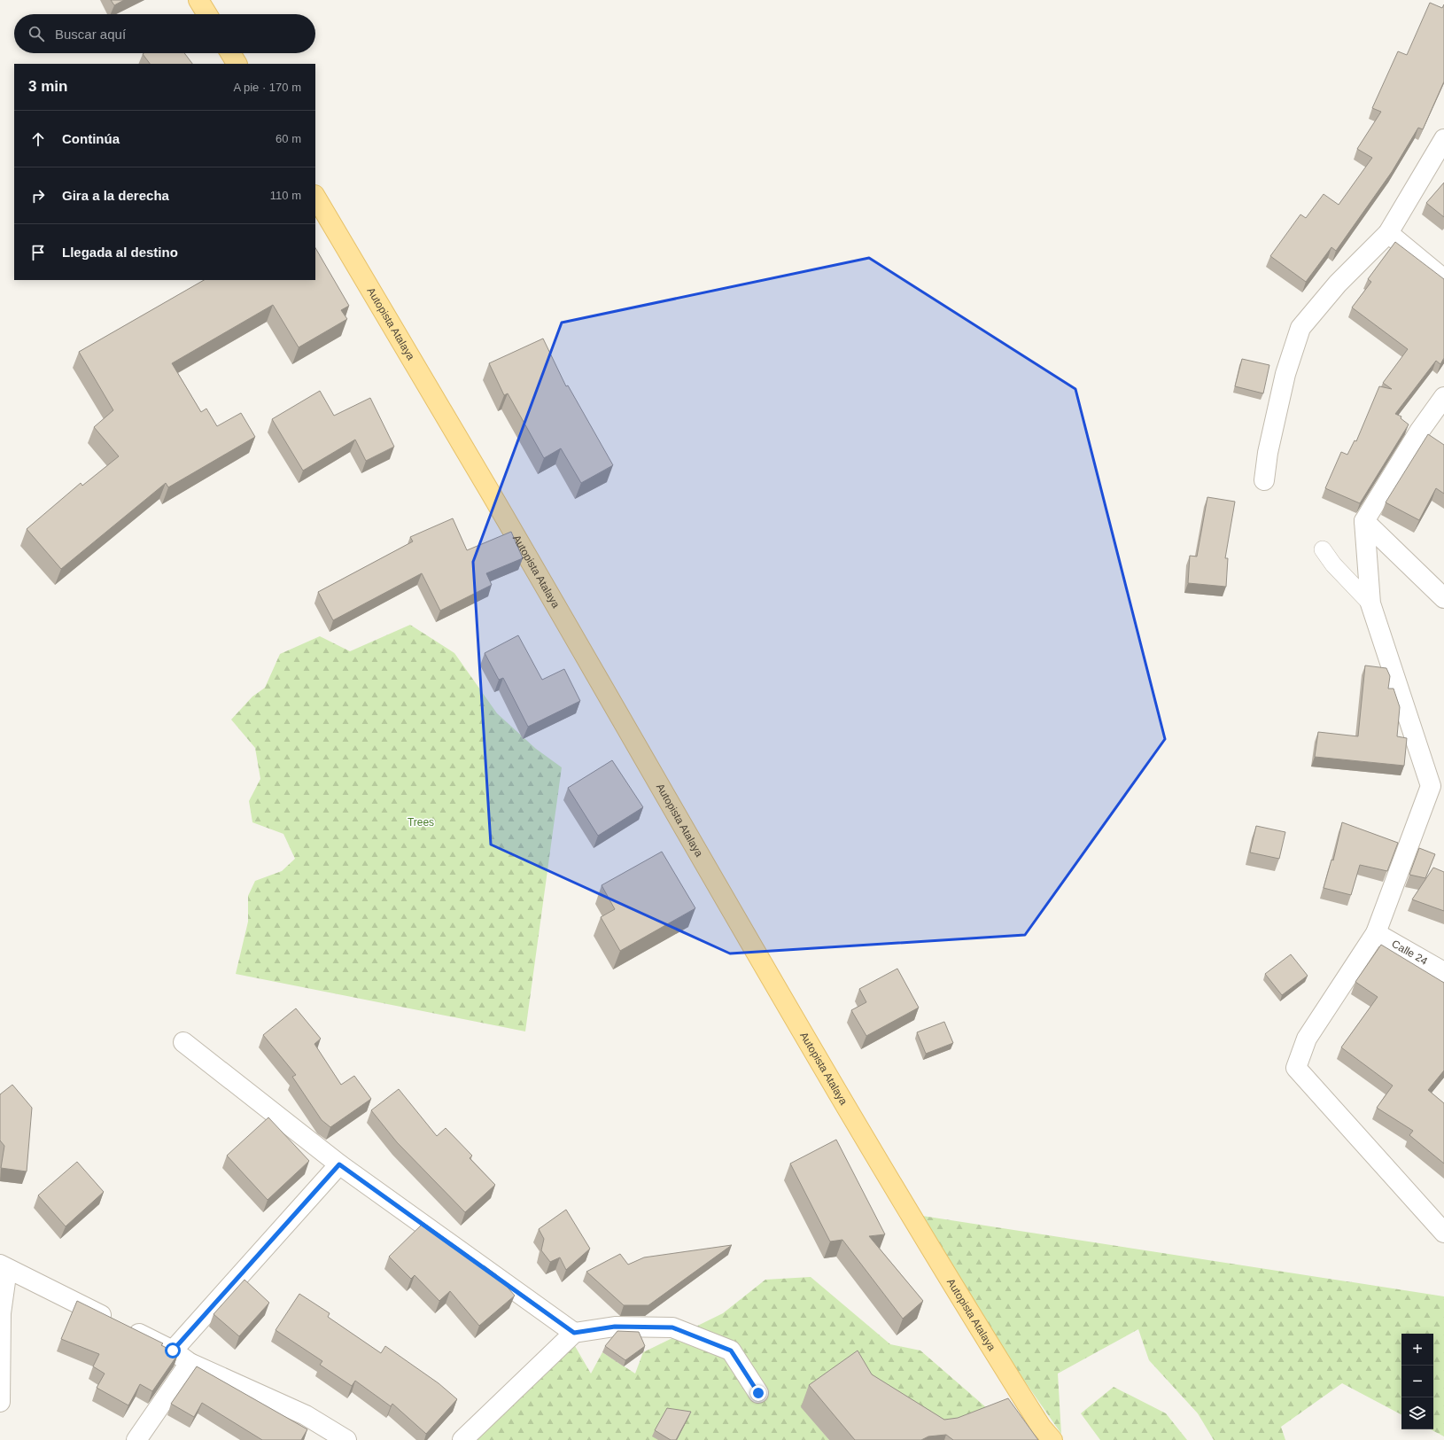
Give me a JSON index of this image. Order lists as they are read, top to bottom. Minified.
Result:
{"streets":{"main road":["Autopista Atalaya"],"street":["Calle 24"]},"parks":["Trees"],"page":{"search":"Buscar aquí","heading":["3 min","A pie · 170 m"],"list":[["Continúa","60 m"],["Gira a la derecha","110 m"],"Llegada al destino"],"map_buttons":["+","−"]}}
